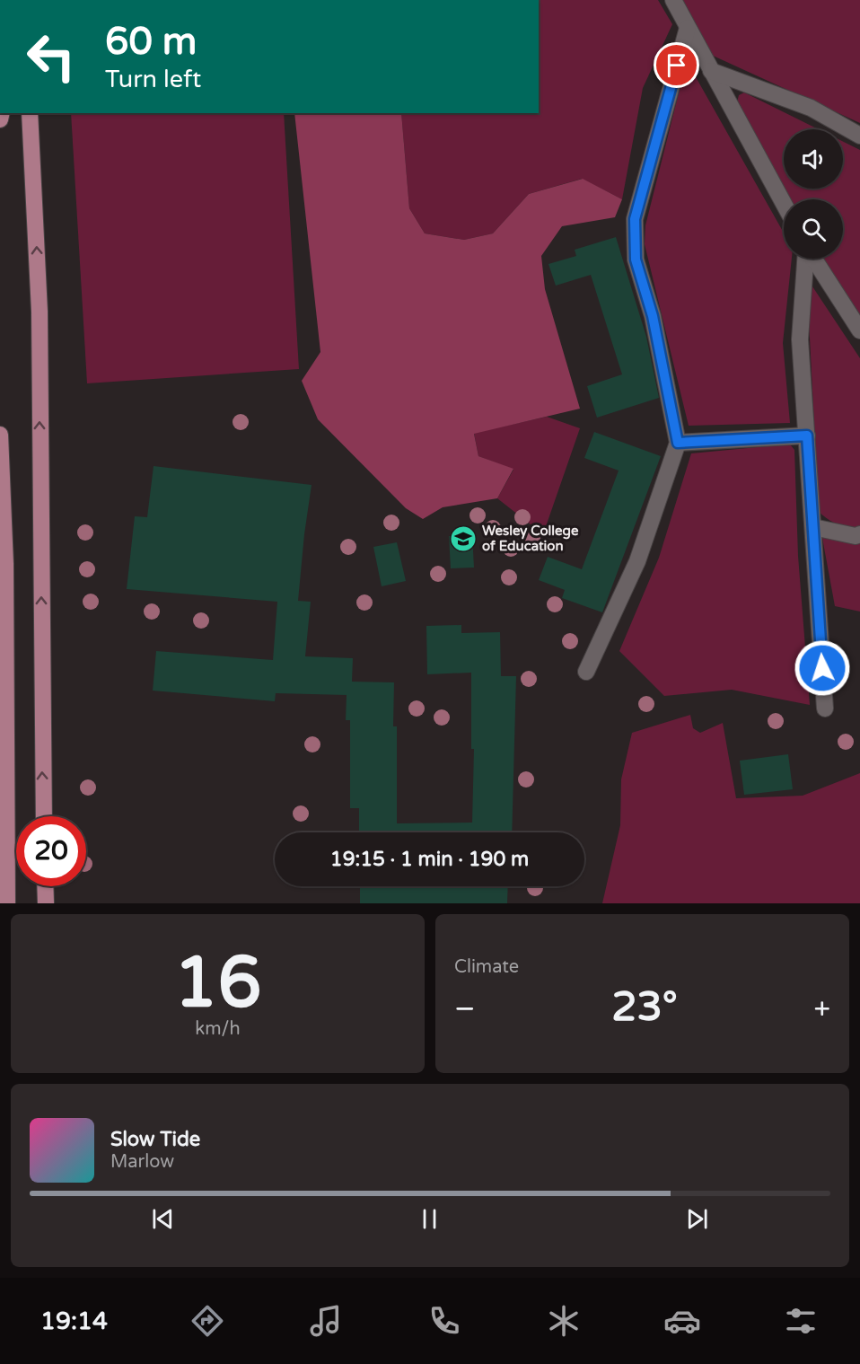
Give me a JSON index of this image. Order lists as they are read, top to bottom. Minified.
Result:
{"places":{"school or university":["Wesley College of Education"]},"page":{"turn":["60 m","Turn left"],"limit":"20","trip":"19:15 · 1 min · 190 m","tile":[["16","km/h"],"Climate"],"heat":["−","23°","+"],"song":["Slow Tide","Marlow"],"tabs":"19:14"}}
